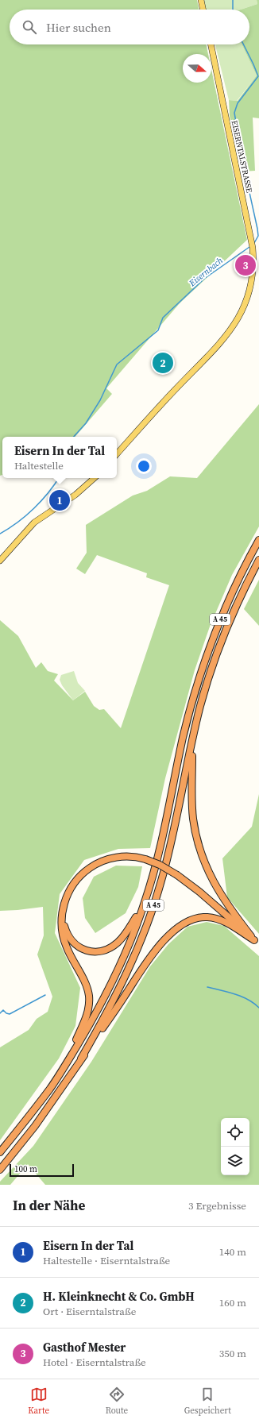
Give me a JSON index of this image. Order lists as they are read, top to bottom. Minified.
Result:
{"streets":{"highway":["A 45"],"main road":["EISERNTALSTRASSE"]},"water":["Eisernbach"],"scale_bar":"100 m","north":"right","page":{"search":"Hier suchen","pins":["3","2","1"],"popup":["Eisern In der Tal","Haltestelle"],"scale":"100 m","heading":["In der Nähe","3 Ergebnisse"],"list":[{"mark":"1","name":"Eisern In der Tal","note":"Haltestelle · Eiserntalstraße","value":"140 m"},{"mark":"2","name":"H. Kleinknecht & Co. GmbH","note":"Ort · Eiserntalstraße","value":"160 m"},{"mark":"3","name":"Gasthof Mester","note":"Hotel · Eiserntalstraße","value":"350 m"}],"nav":["Karte","Route","Gespeichert"]}}
